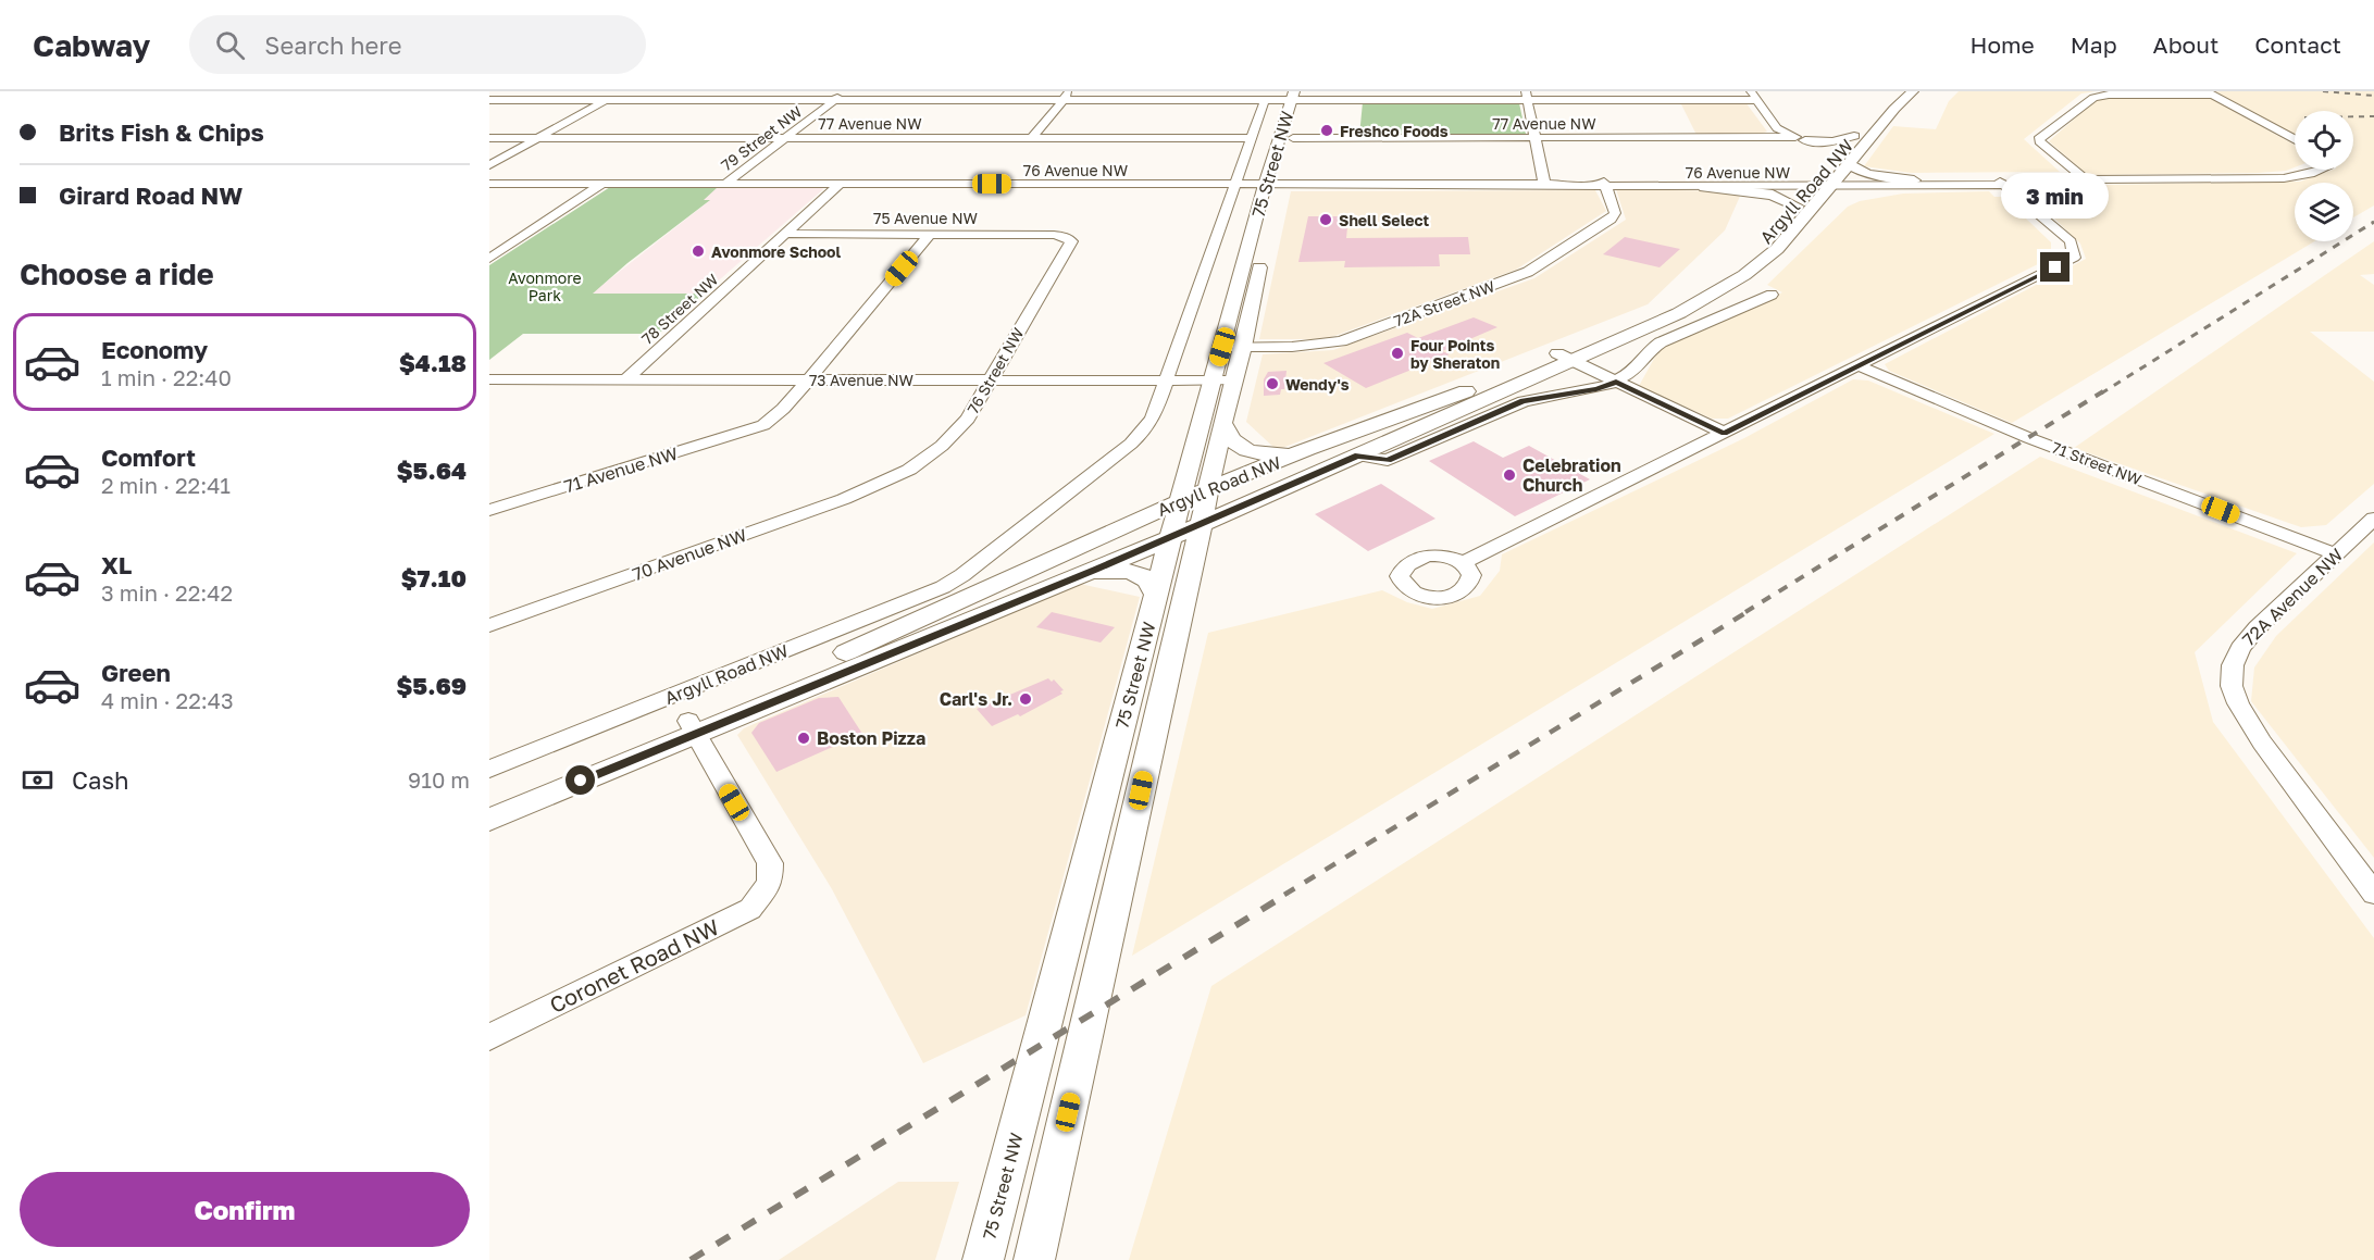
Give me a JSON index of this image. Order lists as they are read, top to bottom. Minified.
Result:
{"streets":{"main road":["75 Street NW","Argyll Road NW"],"street":["77 Avenue NW","79 Street NW","76 Avenue NW","75 Avenue NW","72A Street NW","78 Street NW","76 Street NW","73 Avenue NW","71 Street NW","71 Avenue NW","70 Avenue NW","72A Avenue NW","Coronet Road NW"]},"crossings":[["77 Avenue NW","79 Street NW"],["77 Avenue NW","75 Street NW"],["77 Avenue NW","Argyll Road NW"],["79 Street NW","76 Avenue NW"],["75 Street NW","76 Avenue NW"],["75 Street NW","Argyll Road NW"],["75 Street NW","72A Street NW"],["75 Street NW","73 Avenue NW"],["76 Avenue NW","Argyll Road NW"],["76 Avenue NW","72A Street NW"],["76 Avenue NW","78 Street NW"],["Argyll Road NW","Coronet Road NW"],["75 Avenue NW","78 Street NW"],["75 Avenue NW","76 Street NW"],["75 Avenue NW","71 Avenue NW"],["78 Street NW","73 Avenue NW"],["76 Street NW","73 Avenue NW"],["76 Street NW","70 Avenue NW"],["73 Avenue NW","71 Avenue NW"],["71 Street NW","72A Avenue NW"]],"parks":["Avonmore Park"],"places":["Freshco Foods","Shell Select","Avonmore School","Four Points by Sheraton","Wendy's","Celebration Church","Carl's Jr.","Boston Pizza"],"page":{"header":"Cabway","search":"Search here","nav":["Home","Map","About","Contact"],"banner":["Brits Fish & Chips","Girard Road NW"],"bubble":"3 min","heading":"Choose a ride","list":[{"name":"Economy","note":"1 min · 22:40","value":"$4.18"},{"name":"Comfort","note":"2 min · 22:41","value":"$5.64"},{"name":"XL","note":"3 min · 22:42","value":"$7.10"},{"name":"Green","note":"4 min · 22:43","value":"$5.69"}],"pay":["Cash","910 m"],"buttons":"Confirm"}}
